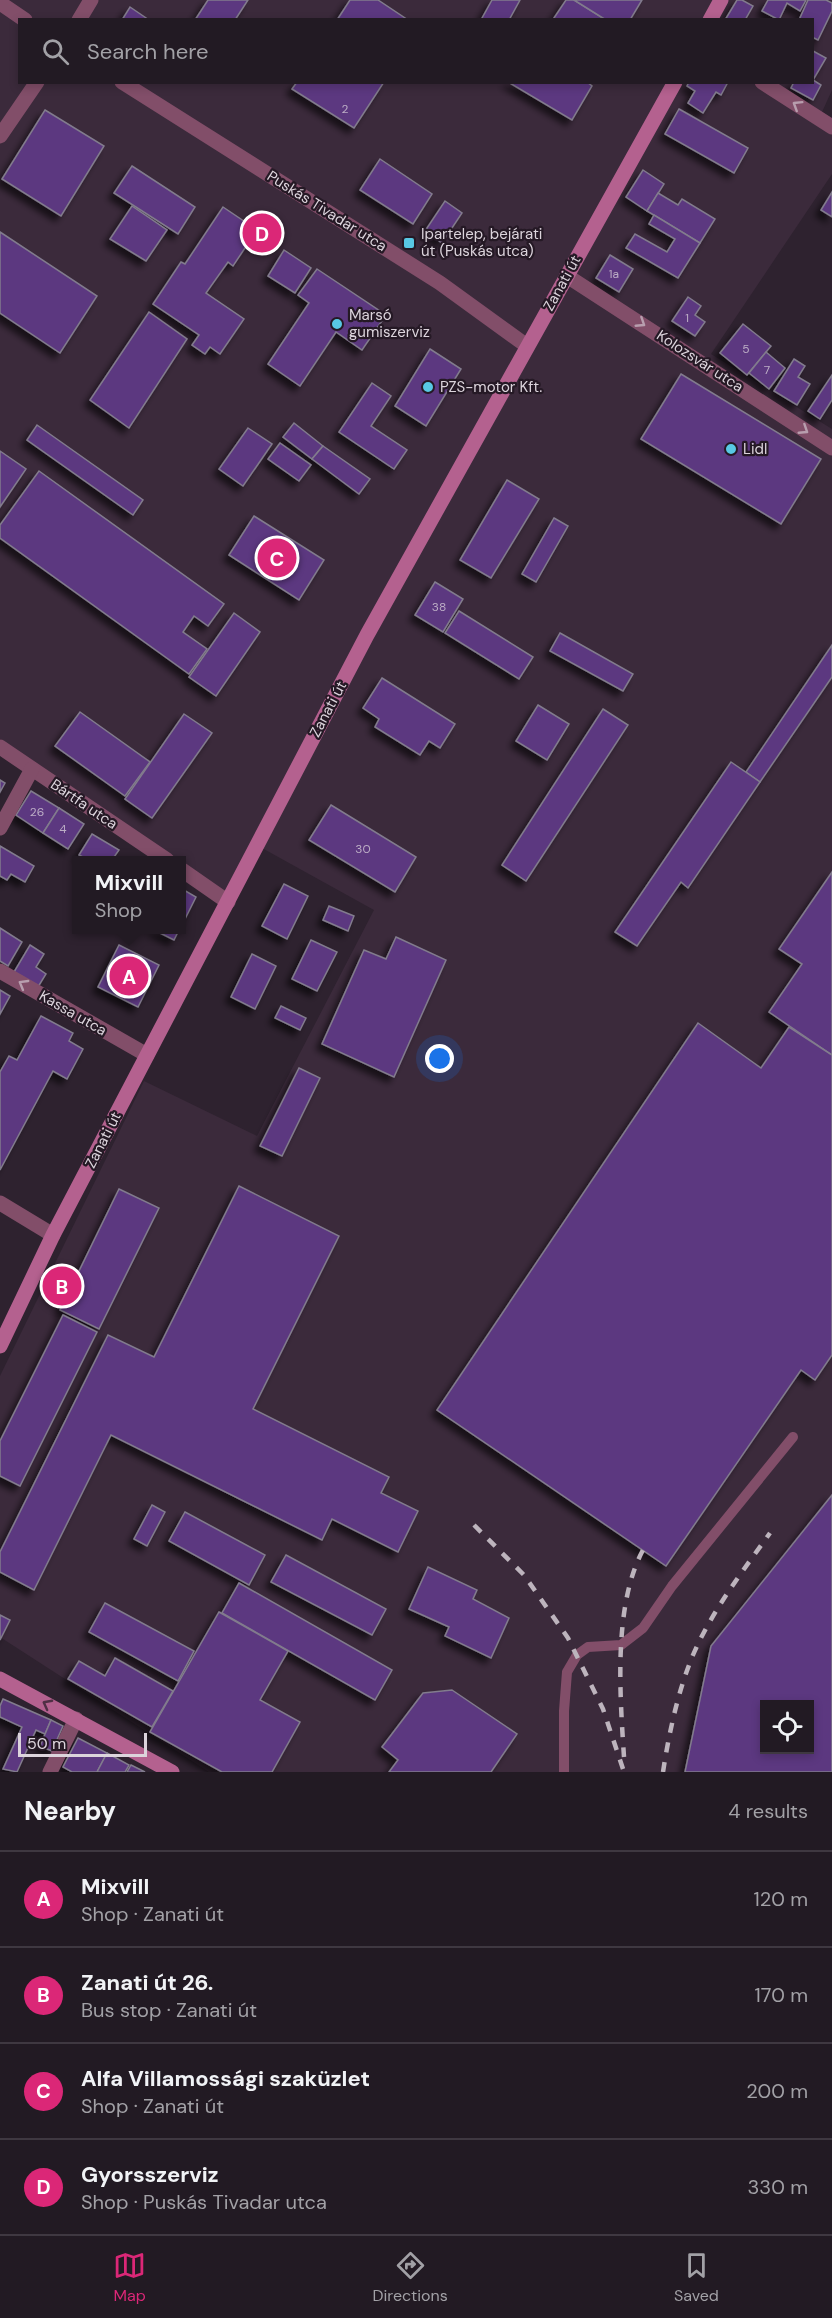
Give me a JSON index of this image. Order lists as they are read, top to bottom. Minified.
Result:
{"streets":{"street":["Puskás Tivadar utca","Zanati út","Kolozsvár utca","Bártfa utca","Kassa utca"]},"crossings":[["Puskás Tivadar utca","Zanati út"],["Zanati út","Kolozsvár utca"],["Zanati út","Kassa utca"]],"one_way":["Kolozsvár utca","Kassa utca"],"places":{"transit":["Ipartelep, bejárati út (Puskás utca)"],"other":["Marsó gumiszerviz","PZS-motor Kft.","Lidl"]},"house_numbers":["2","1a","1","5","7","38","26","4","30"],"scale_bar":"50 m","page":{"search":"Search here","pins":["D","C","A","B"],"popup":["Mixvill","Shop"],"scale":"50 m","heading":["Nearby","4 results"],"list":[{"mark":"A","name":"Mixvill","note":"Shop · Zanati út","value":"120 m"},{"mark":"B","name":"Zanati út 26.","note":"Bus stop · Zanati út","value":"170 m"},{"mark":"C","name":"Alfa Villamossági szaküzlet","note":"Shop · Zanati út","value":"200 m"},{"mark":"D","name":"Gyorsszerviz","note":"Shop · Puskás Tivadar utca","value":"330 m"}],"nav":["Map","Directions","Saved"]}}
